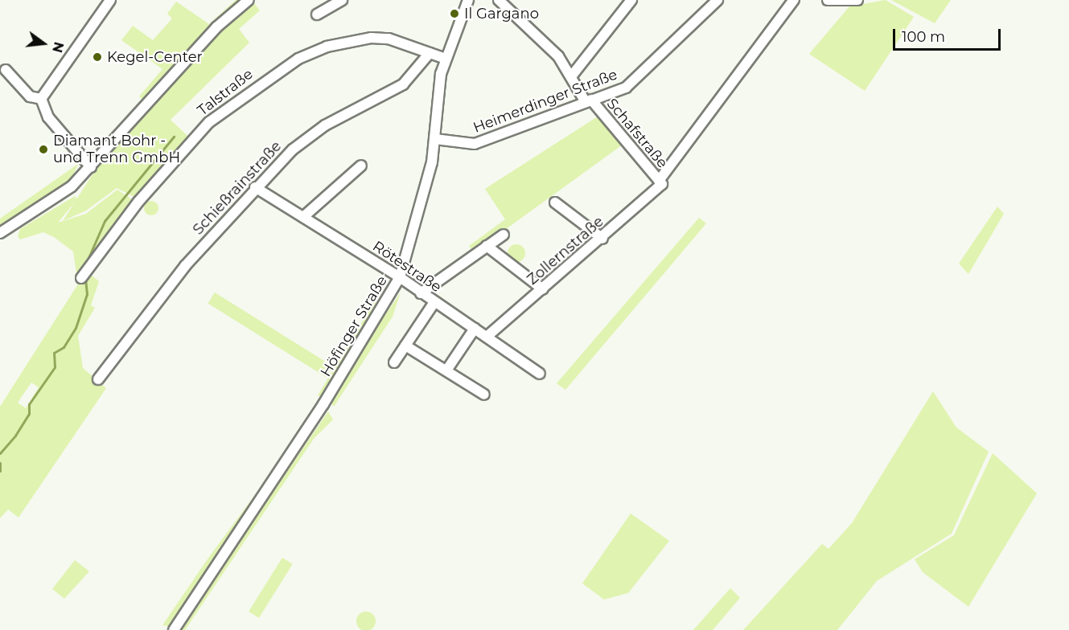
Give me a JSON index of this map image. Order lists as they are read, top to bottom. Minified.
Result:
{"streets":{"street":["Talstraße","Heimerdinger Straße","Schafstraße","Schießrainstraße","Zollernstraße","Rötestraße","Höfinger Straße"]},"crossings":[["Talstraße","Schießrainstraße"],["Talstraße","Höfinger Straße"],["Heimerdinger Straße","Schafstraße"],["Heimerdinger Straße","Höfinger Straße"],["Schafstraße","Zollernstraße"],["Schießrainstraße","Rötestraße"],["Zollernstraße","Rötestraße"],["Rötestraße","Höfinger Straße"]],"places":["Il Gargano","Kegel-Center","Diamant Bohr - und Trenn GmbH"],"scale_bar":"100 m","north":"right"}
